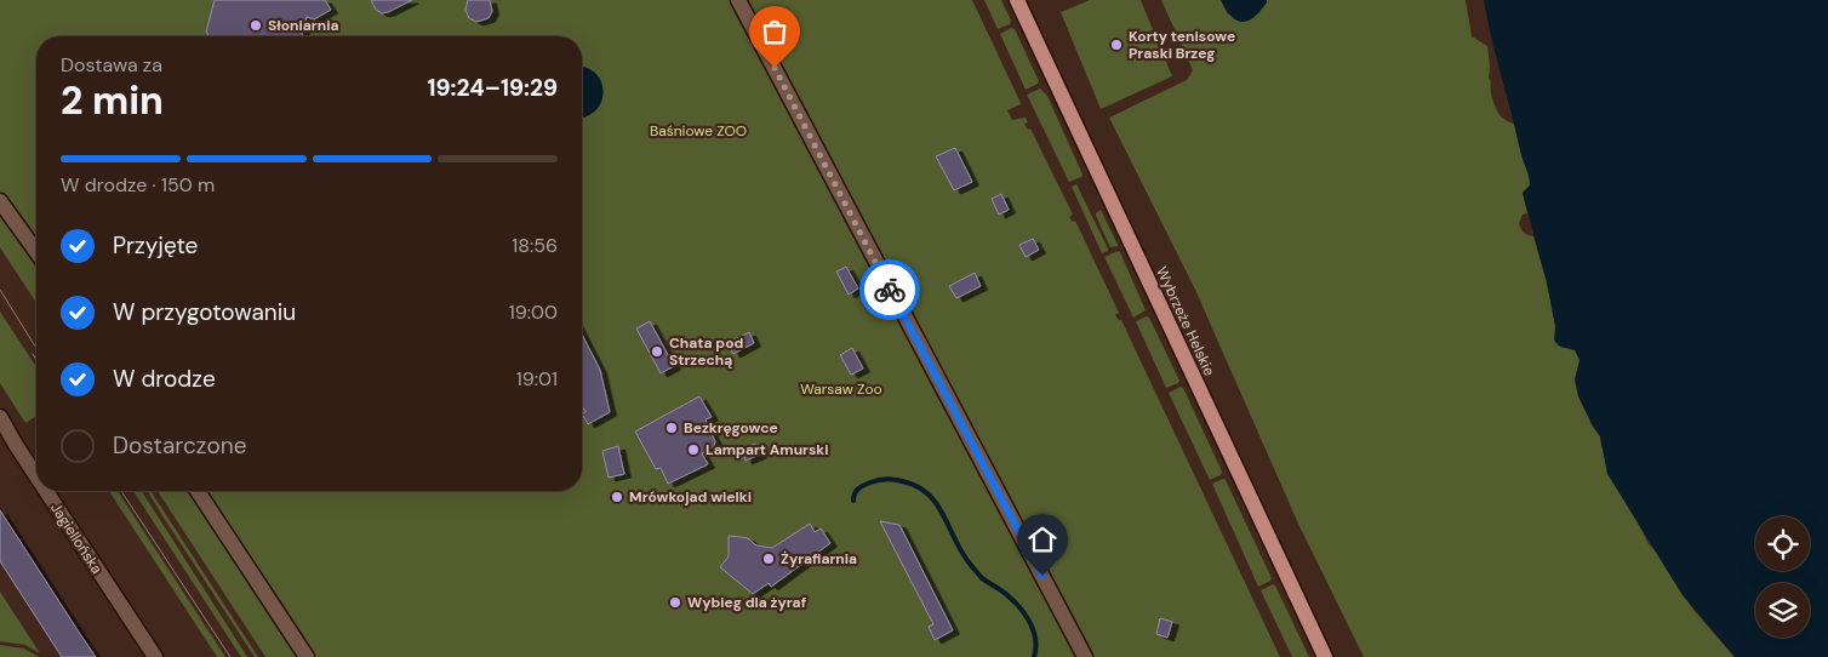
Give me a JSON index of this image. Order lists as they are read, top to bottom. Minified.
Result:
{"streets":{"main road":["Wybrzeże Helskie"],"street":["Jagiellońska"]},"parks":["Baśniowe ZOO","Warsaw Zoo"],"places":["Słoniarnia","Korty tenisowe Praski Brzeg","Chata pod Strzechą","Bezkręgowce","Lampart Amurski","Mrówkojad wielki","Żyrafiarnia","Wybieg dla żyraf"],"page":{"heading":["2 min","Dostawa za","19:24–19:29"],"bar":"W drodze · 150 m","list":[["Przyjęte","18:56"],["W przygotowaniu","19:00"],["W drodze","19:01"],"Dostarczone"]}}
